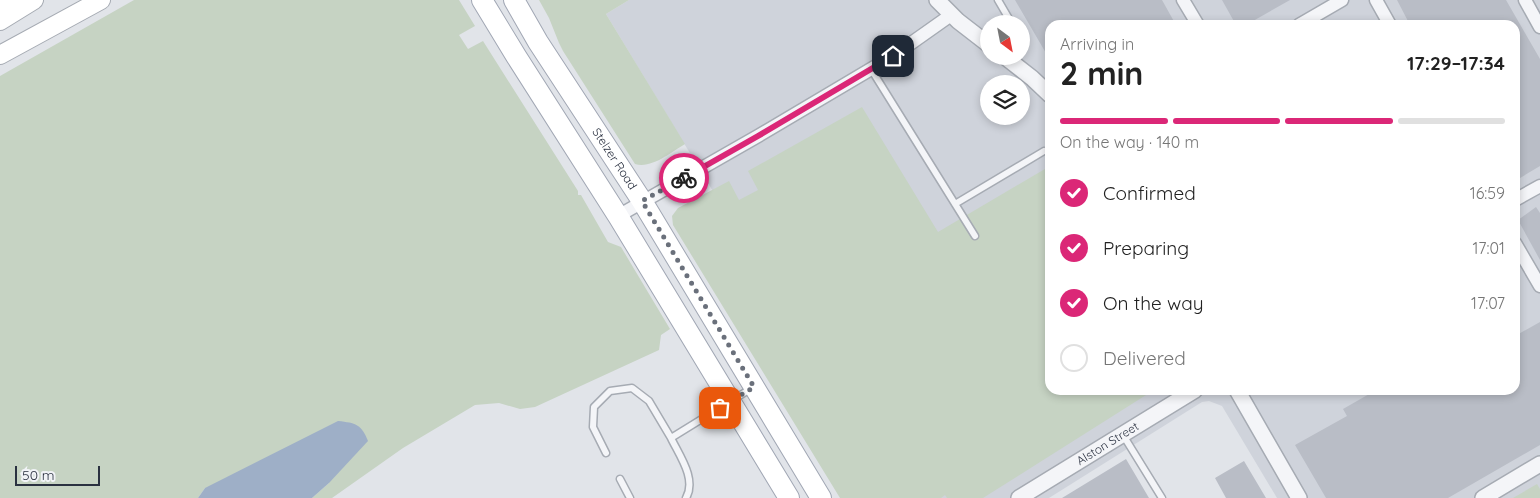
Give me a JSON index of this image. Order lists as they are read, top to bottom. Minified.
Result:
{"streets":{"main road":["Stelzer Road"],"street":["Alston Street"]},"scale_bar":"50 m","north":"bottom right","page":{"heading":["2 min","Arriving in","17:29–17:34"],"bar":"On the way · 140 m","list":[["Confirmed","16:59"],["Preparing","17:01"],["On the way","17:07"],"Delivered"],"scale":"50 m"}}
